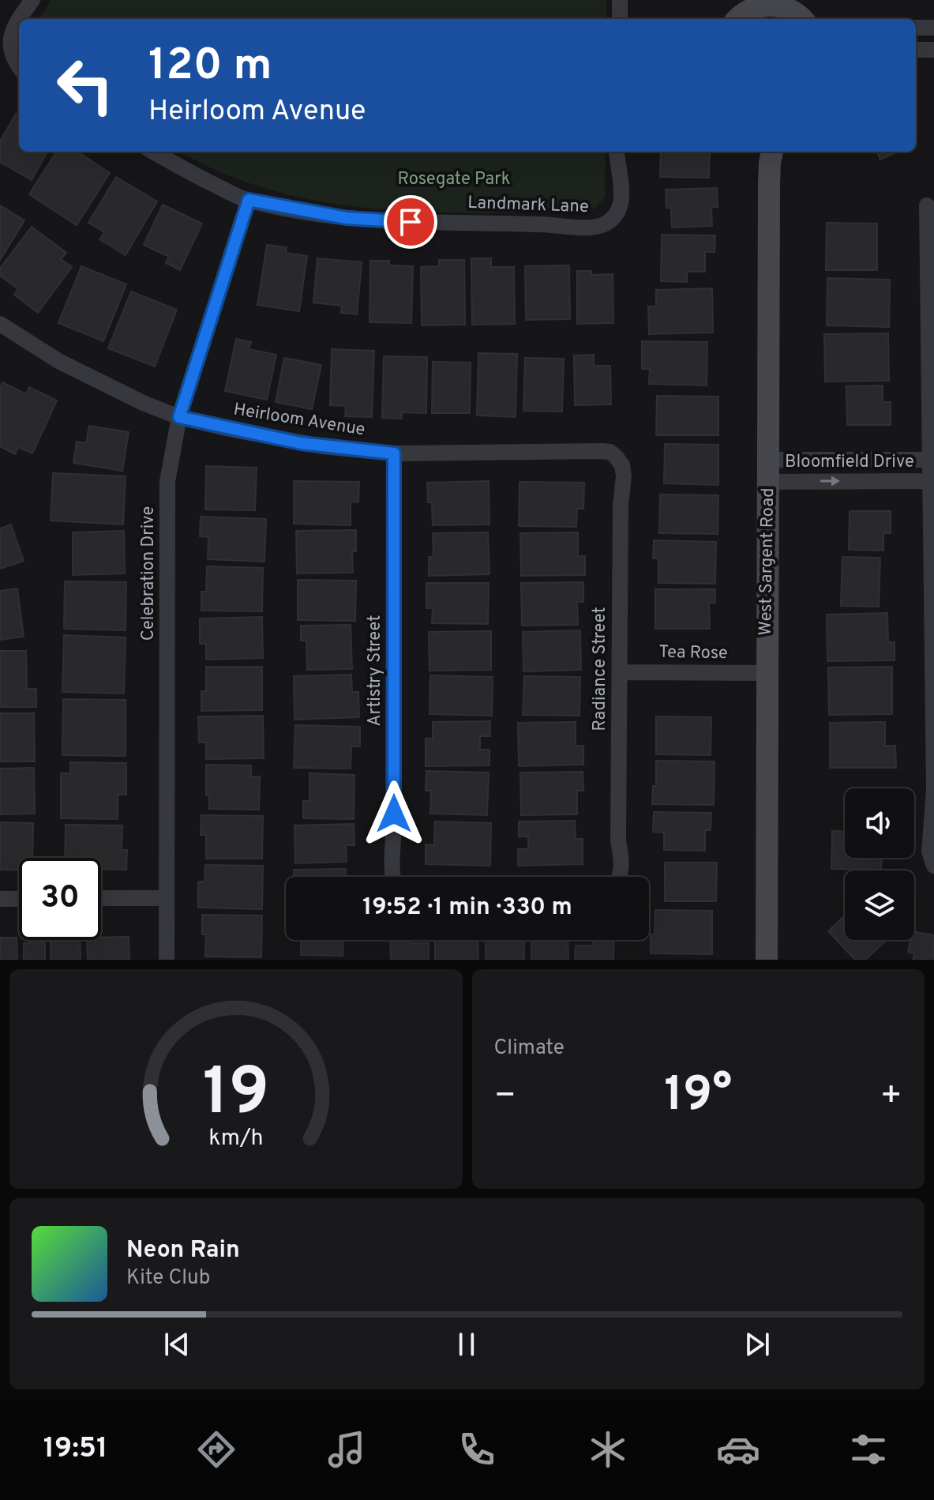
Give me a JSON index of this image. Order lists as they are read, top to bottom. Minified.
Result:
{"streets":{"street":["Landmark Lane","Heirloom Avenue","Bloomfield Drive","West Sargent Road","Celebration Drive","Tea Rose","Radiance Street","Artistry Street"]},"crossings":[["Landmark Lane","Celebration Drive"],["Heirloom Avenue","Celebration Drive"],["Heirloom Avenue","Radiance Street"],["Heirloom Avenue","Artistry Street"],["Bloomfield Drive","West Sargent Road"],["West Sargent Road","Tea Rose"],["Tea Rose","Radiance Street"]],"parks":["Rosegate Park"],"page":{"turn":["120 m","Heirloom Avenue"],"limit":"30","trip":"19:52 · 1 min · 330 m","tile":"Climate","heat":["−","19°","+"],"song":["Neon Rain","Kite Club"],"tabs":"19:51","gauge":["19","km/h"]}}
